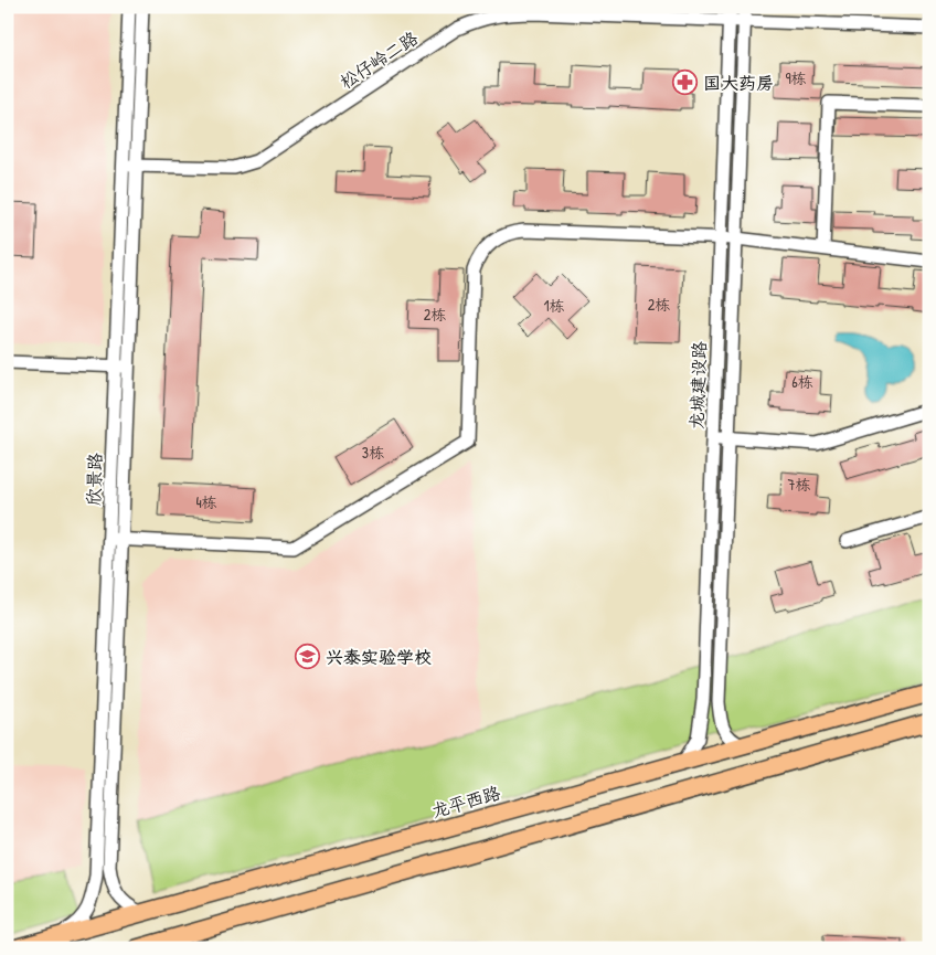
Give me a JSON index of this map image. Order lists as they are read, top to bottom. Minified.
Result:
{"streets":{"main road":["龙平西路"],"street":["松仔岭二路","龙城建设路","欣景路"]},"crossings":[["松仔岭二路","龙城建设路"],["松仔岭二路","欣景路"],["龙城建设路","龙平西路"],["欣景路","龙平西路"]],"places":{"pharmacy":["国大药房"],"school or university":["兴泰实验学校"]},"house_numbers":["9栋","2栋","1栋","2栋","6栋","3栋","7栋","4栋"]}
